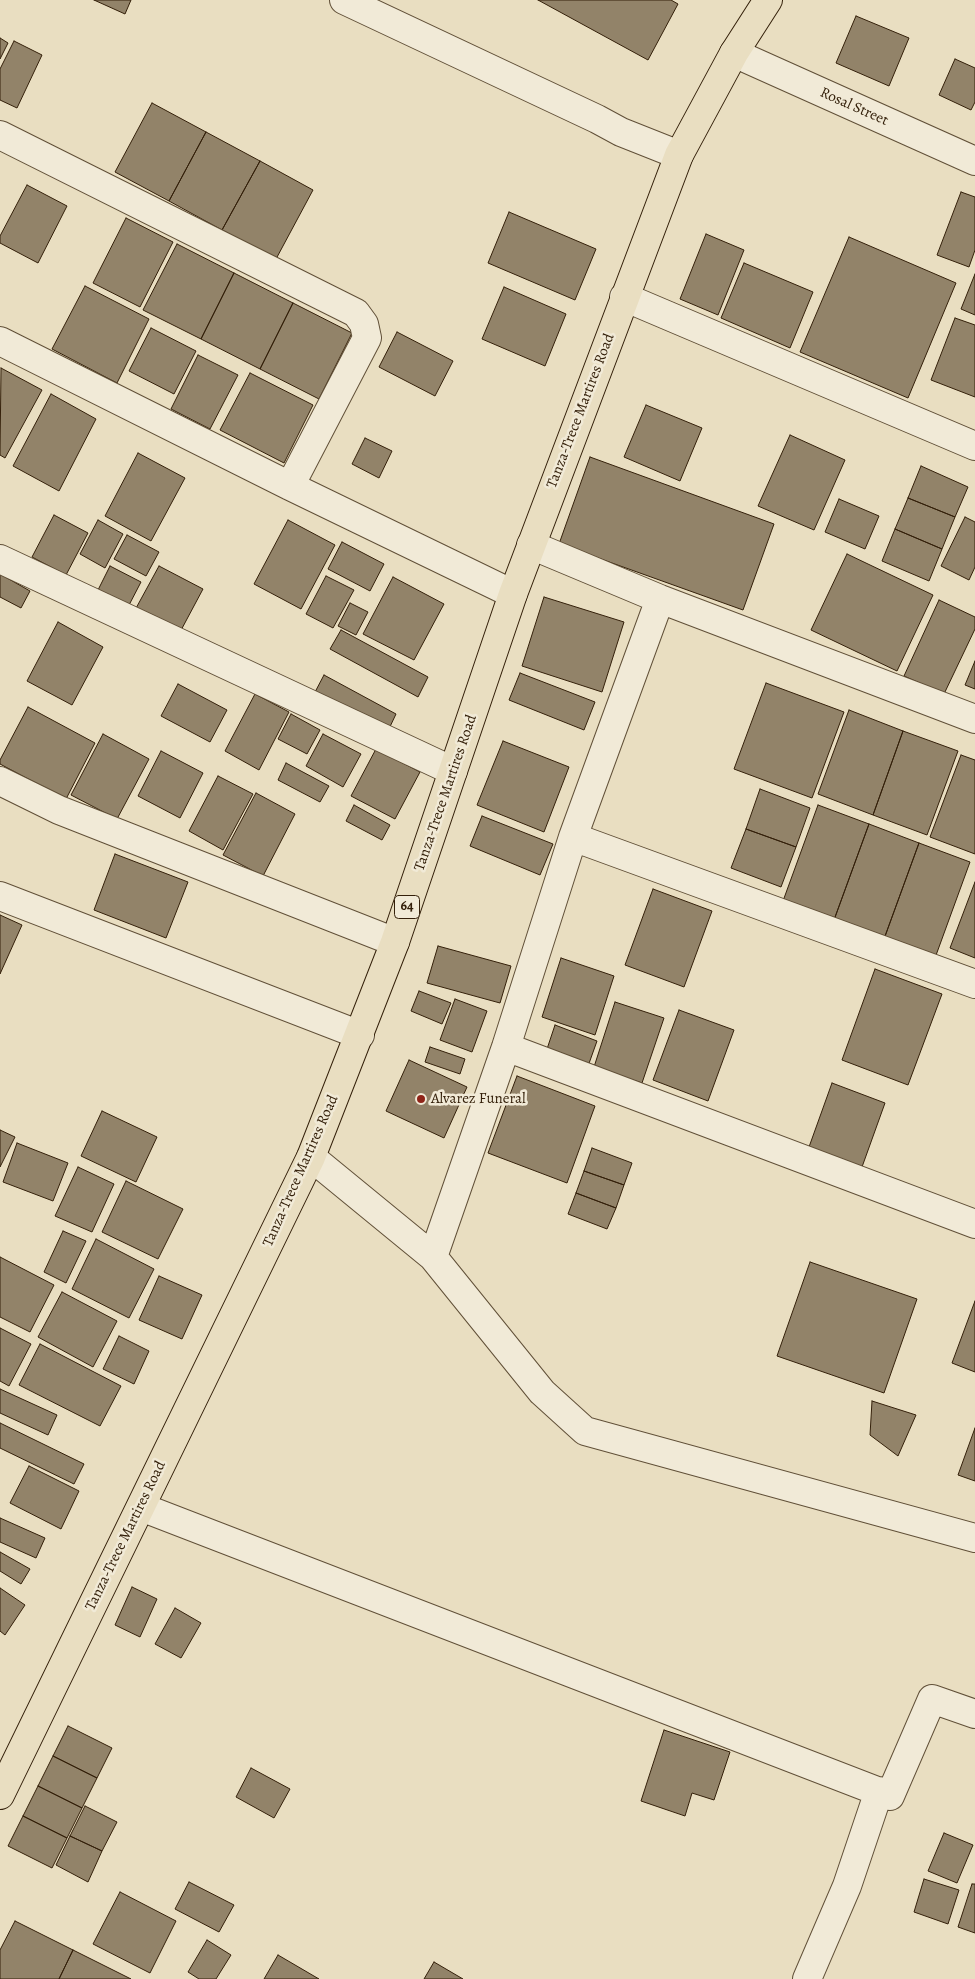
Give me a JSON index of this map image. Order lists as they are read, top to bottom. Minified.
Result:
{"streets":{"main road":["Tanza-Trece Martires Road","64"],"street":["Rosal Street"]},"crossings":[["Rosal Street","Tanza-Trece Martires Road"]],"places":["Alvarez Funeral"]}
